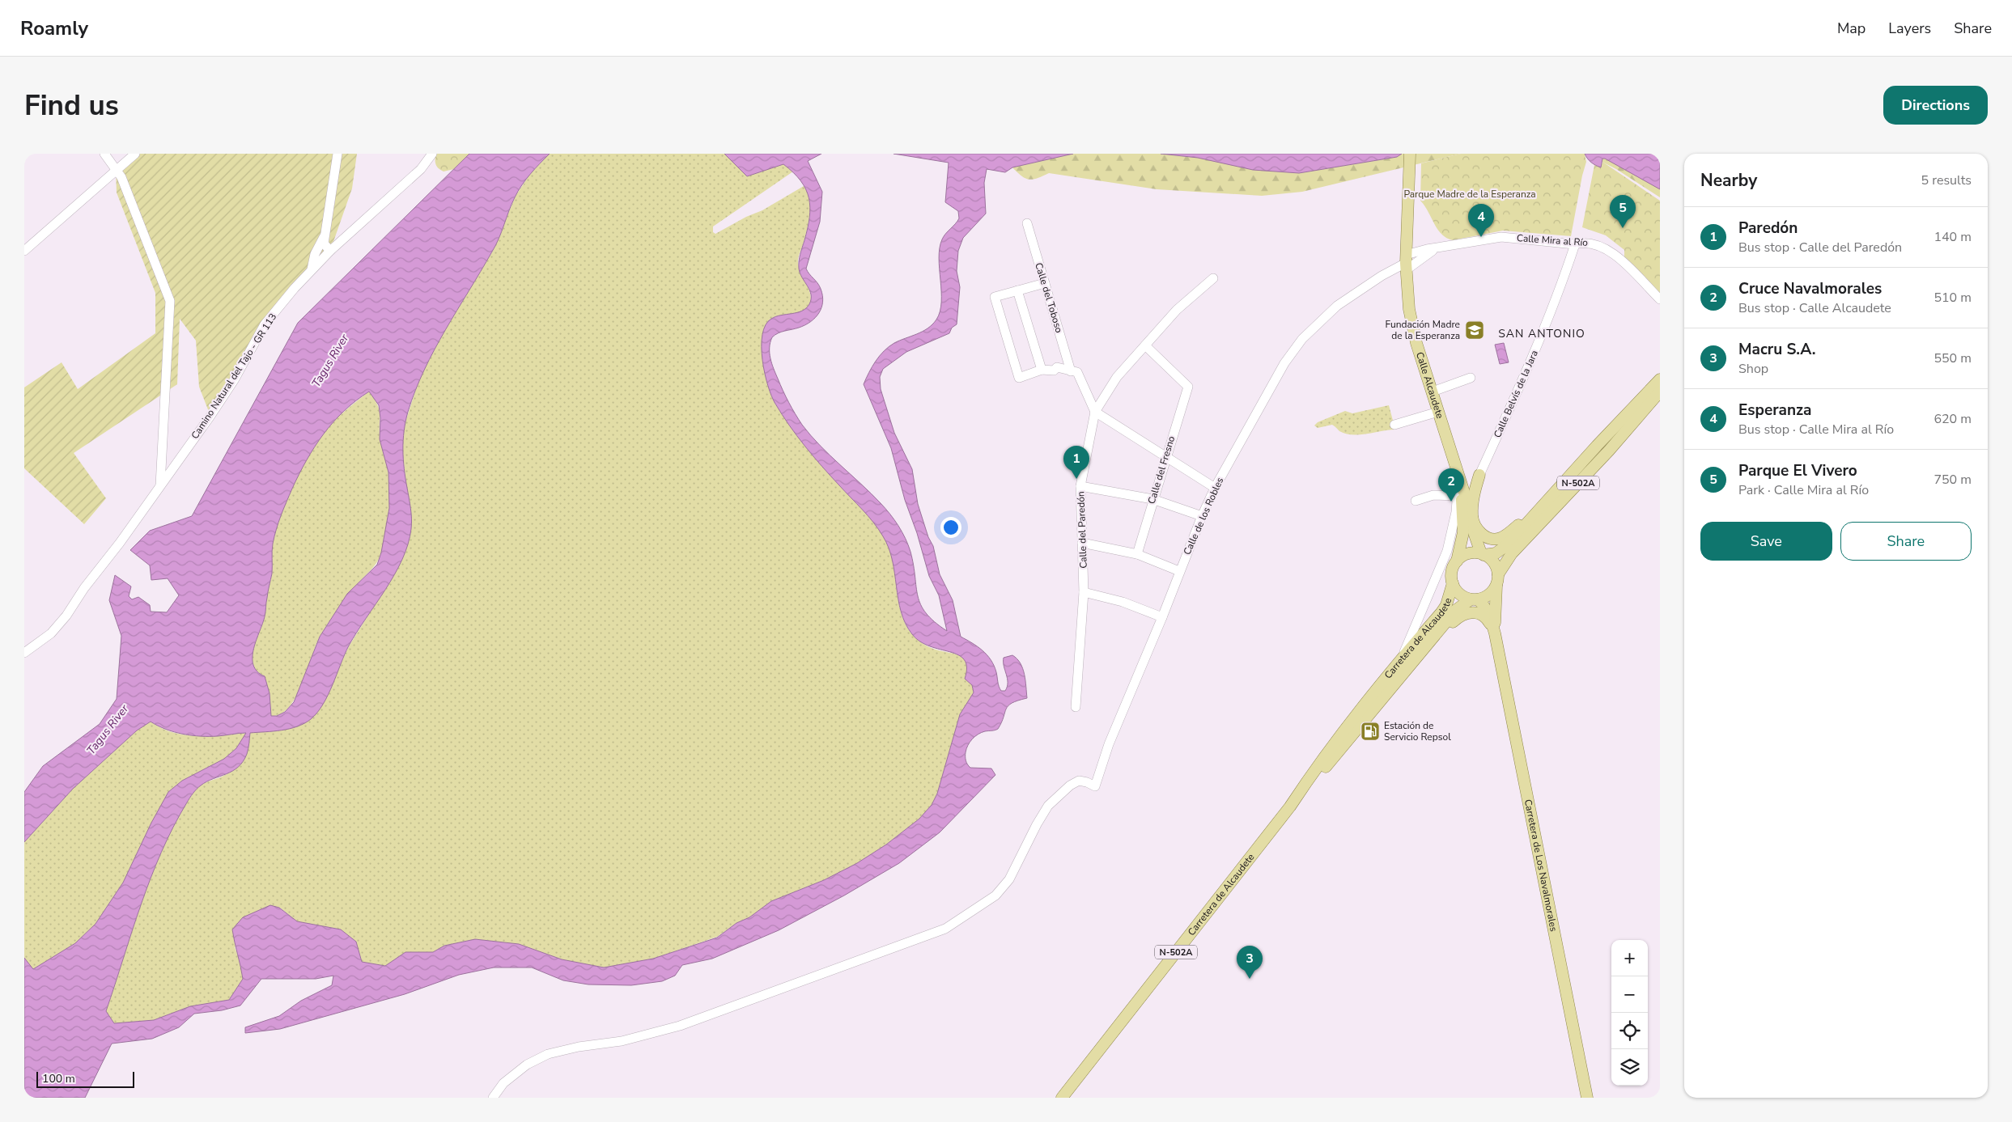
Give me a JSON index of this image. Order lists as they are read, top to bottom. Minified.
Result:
{"streets":{"main road":["Calle Alcaudete","N-502A","Carretera de Alcaudete","Carretera de Los Navalmorales"],"street":["Calle Mira al Río","Calle del Toboso","Camino Natural del Tajo - GR 113","Calle Belvís de la Jara","Calle del Fresno","Calle de los Robles","Calle del Paredón"]},"crossings":[["Calle Mira al Río","Calle Alcaudete"],["Calle Mira al Río","Calle Belvís de la Jara"],["Calle Mira al Río","Calle de los Robles"],["Calle Alcaudete","N-502A"],["Calle Alcaudete","Calle de los Robles"],["Calle Alcaudete","Carretera de Alcaudete"],["Calle Alcaudete","Carretera de Los Navalmorales"],["Calle del Fresno","Calle del Paredón"],["N-502A","Carretera de Alcaudete"],["N-502A","Carretera de Los Navalmorales"],["Carretera de Alcaudete","Carretera de Los Navalmorales"]],"districts":["SAN ANTONIO"],"water":["Tagus River"],"parks":["Parque Madre de la Esperanza"],"places":{"school or university":["Fundación Madre de la Esperanza"],"fuel station":["Estación de Servicio Repsol"]},"scale_bar":"100 m","page":{"header":"Roamly","nav":["Map","Layers","Share"],"buttons":["Directions",["Save","Share"]],"title":"Find us","heading":["Nearby","5 results"],"pins":["5","4","1","2","3"],"list":[{"mark":"1","name":"Paredón","note":"Bus stop · Calle del Paredón","value":"140 m"},{"mark":"2","name":"Cruce Navalmorales","note":"Bus stop · Calle Alcaudete","value":"510 m"},{"mark":"3","name":"Macru S.A.","note":"Shop","value":"550 m"},{"mark":"4","name":"Esperanza","note":"Bus stop · Calle Mira al Río","value":"620 m"},{"mark":"5","name":"Parque El Vivero","note":"Park · Calle Mira al Río","value":"750 m"}],"map_buttons":["+","−"],"scale":"100 m"}}
